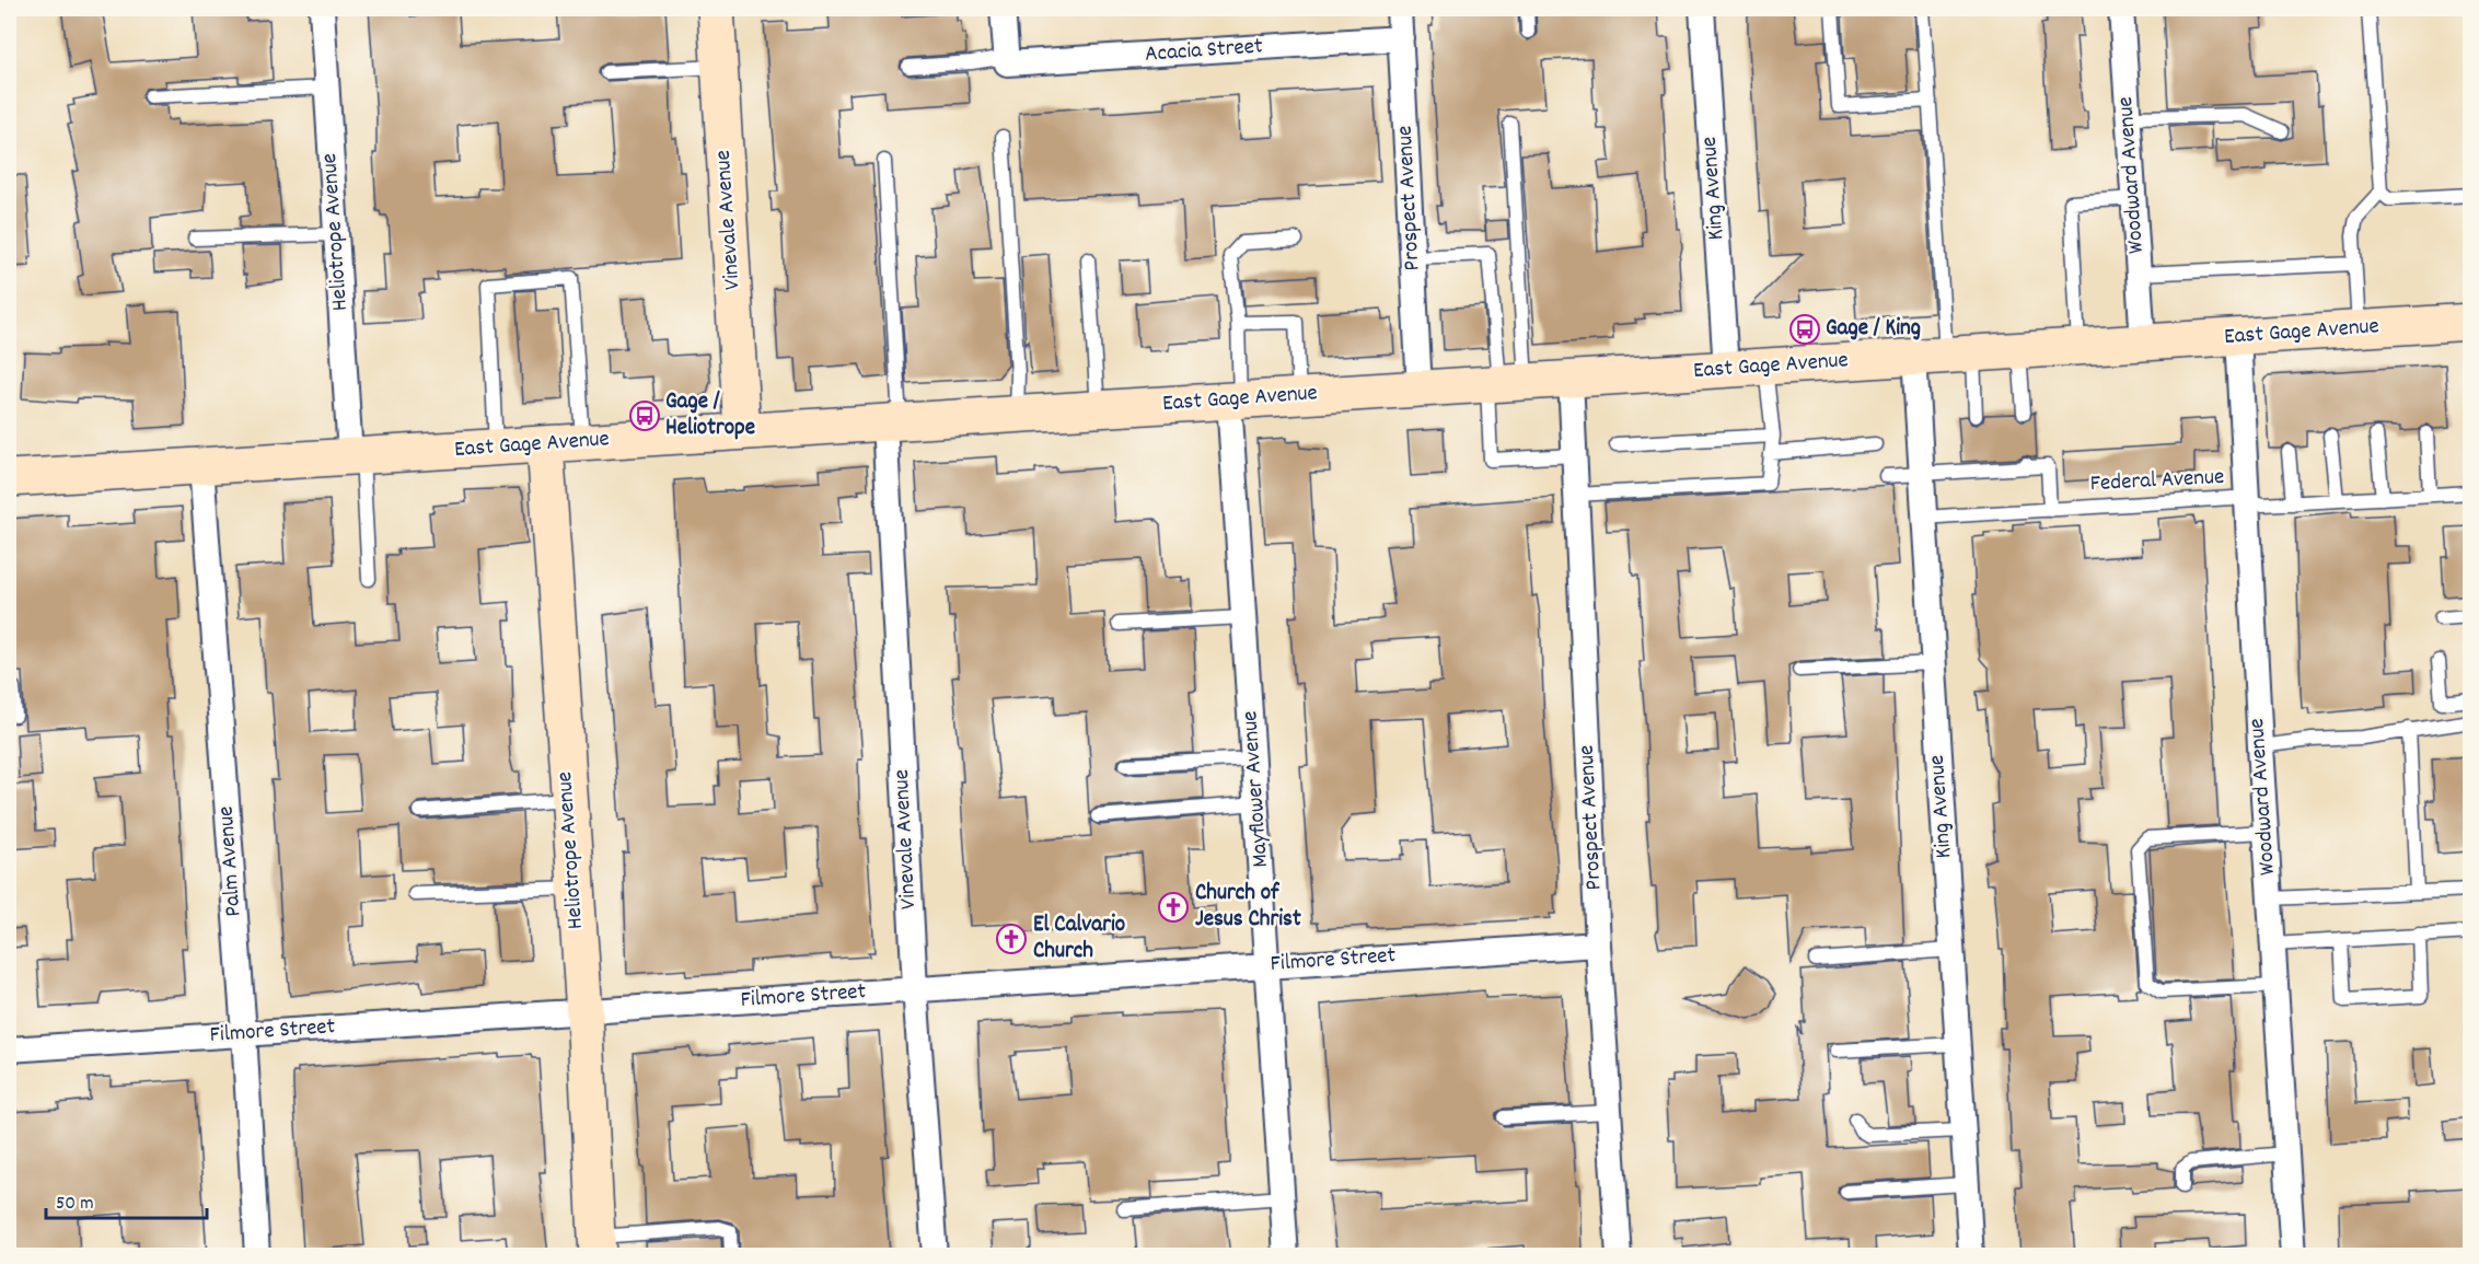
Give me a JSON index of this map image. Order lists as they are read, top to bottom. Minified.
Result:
{"streets":{"main road":["Vinevale Avenue","Heliotrope Avenue","East Gage Avenue"],"street":["Acacia Street","Woodward Avenue","King Avenue","Prospect Avenue","Mayflower Avenue","Palm Avenue","Filmore Street"],"lane":["Federal Avenue"]},"crossings":[["Acacia Street","Prospect Avenue"],["Woodward Avenue","East Gage Avenue"],["Woodward Avenue","Federal Avenue"],["King Avenue","East Gage Avenue"],["King Avenue","Federal Avenue"],["Prospect Avenue","East Gage Avenue"],["Prospect Avenue","Filmore Street"],["Vinevale Avenue","East Gage Avenue"],["Vinevale Avenue","Filmore Street"],["Heliotrope Avenue","East Gage Avenue"],["Heliotrope Avenue","Filmore Street"],["East Gage Avenue","Mayflower Avenue"],["East Gage Avenue","Palm Avenue"],["Mayflower Avenue","Filmore Street"],["Palm Avenue","Filmore Street"]],"places":{"bus stop":["Gage / King","Gage / Heliotrope"],"church":["Church of Jesus Christ","El Calvario Church"]},"scale_bar":"50 m"}
